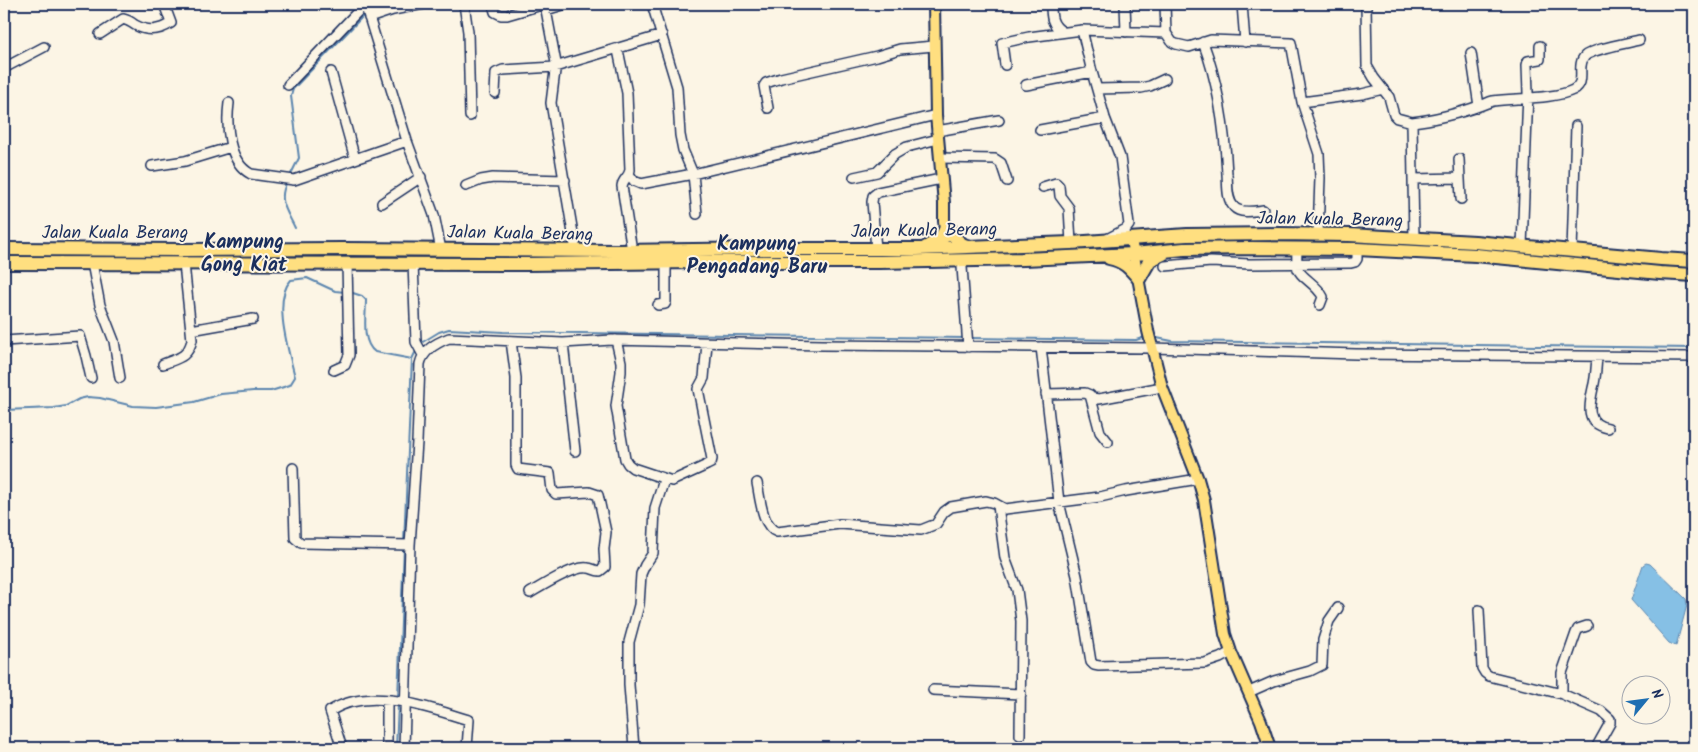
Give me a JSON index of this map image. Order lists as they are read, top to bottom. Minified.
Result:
{"streets":{"highway":["Jalan Kuala Berang"]},"districts":["Kampung Gong Kiat","Kampung Pengadang Baru"],"north":"top right"}
